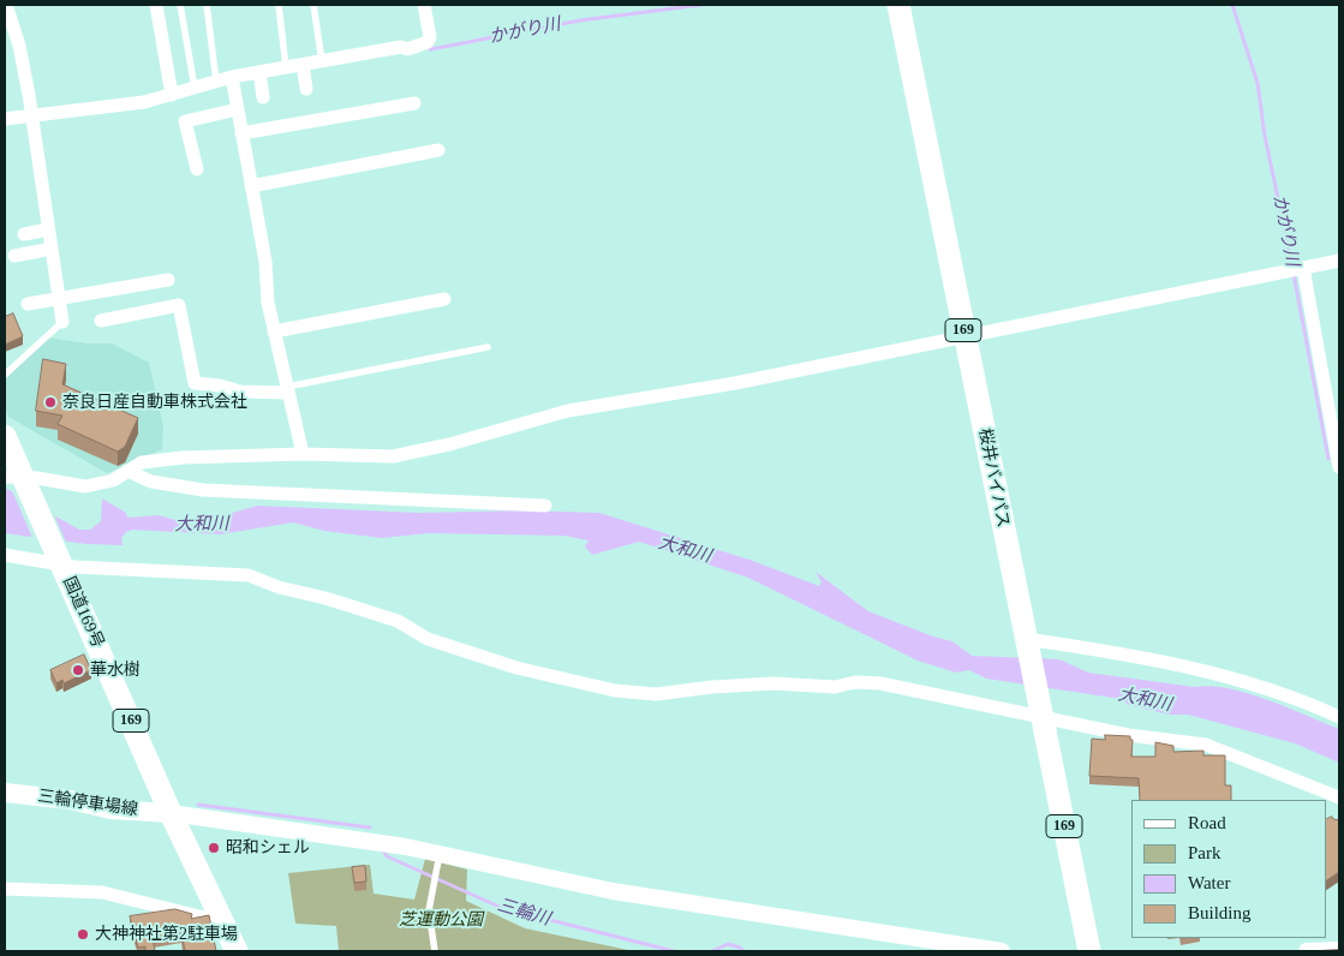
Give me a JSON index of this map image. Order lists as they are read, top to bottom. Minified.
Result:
{"streets":{"highway":["169","桜井バイパス","国道169号"],"main road":["三輪停車場線"]},"crossings":[["国道169号","三輪停車場線"]],"water":["かがり川","大和川","三輪川"],"parks":["芝運動公園"],"places":["奈良日産自動車株式会社","華水樹","昭和シェル","大神神社第2駐車場"],"legend":["Road","Park","Water","Building"]}
